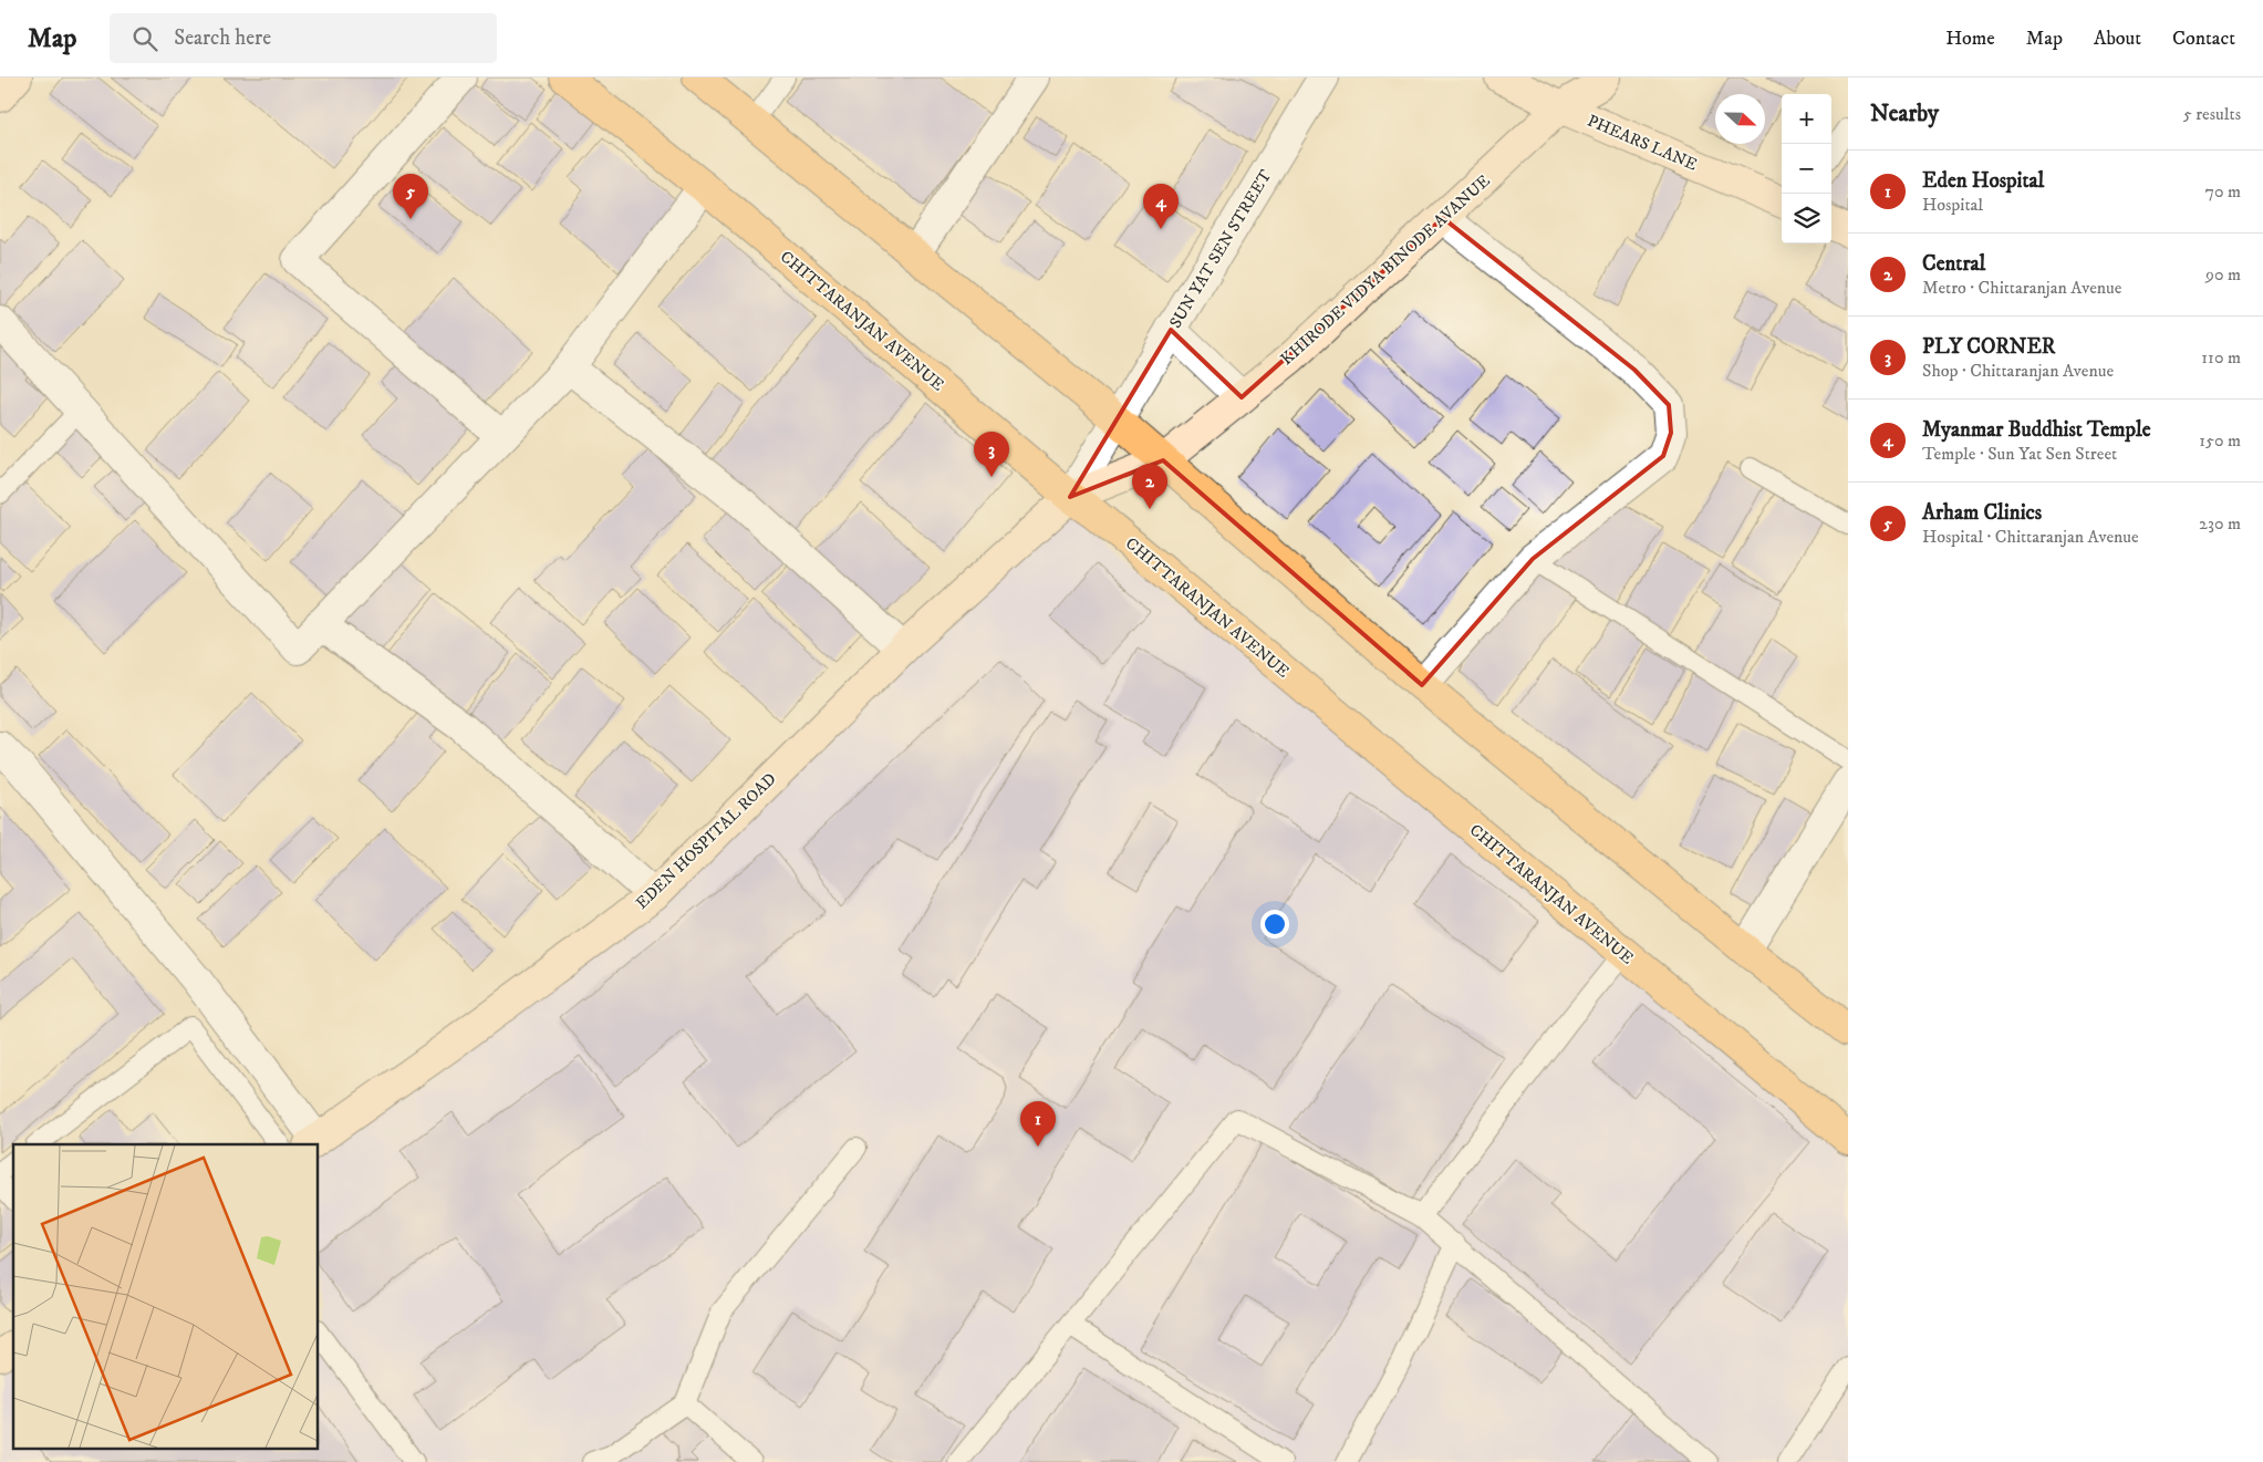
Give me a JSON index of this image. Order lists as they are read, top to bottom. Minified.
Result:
{"streets":{"main road":["CHITTARANJAN AVENUE"],"street":["PHEARS LANE","SUN YAT SEN STREET","KHIRODE VIDYA BINODE AVANUE","EDEN HOSPITAL ROAD"]},"crossings":[["PHEARS LANE","KHIRODE VIDYA BINODE AVANUE"],["SUN YAT SEN STREET","KHIRODE VIDYA BINODE AVANUE"],["SUN YAT SEN STREET","CHITTARANJAN AVENUE"],["SUN YAT SEN STREET","EDEN HOSPITAL ROAD"],["KHIRODE VIDYA BINODE AVANUE","CHITTARANJAN AVENUE"],["KHIRODE VIDYA BINODE AVANUE","EDEN HOSPITAL ROAD"],["CHITTARANJAN AVENUE","EDEN HOSPITAL ROAD"]],"north":"right","page":{"header":"Map","search":"Search here","nav":["Home","Map","About","Contact"],"heading":["Nearby","5 results"],"map_buttons":["+","−"],"list":[{"mark":"1","name":"Eden Hospital","note":"Hospital","value":"70 m"},{"mark":"2","name":"Central","note":"Metro · Chittaranjan Avenue","value":"90 m"},{"mark":"3","name":"PLY CORNER","note":"Shop · Chittaranjan Avenue","value":"110 m"},{"mark":"4","name":"Myanmar Buddhist Temple","note":"Temple · Sun Yat Sen Street","value":"150 m"},{"mark":"5","name":"Arham Clinics","note":"Hospital · Chittaranjan Avenue","value":"230 m"}],"pins":["5","4","3","2","1"]}}
